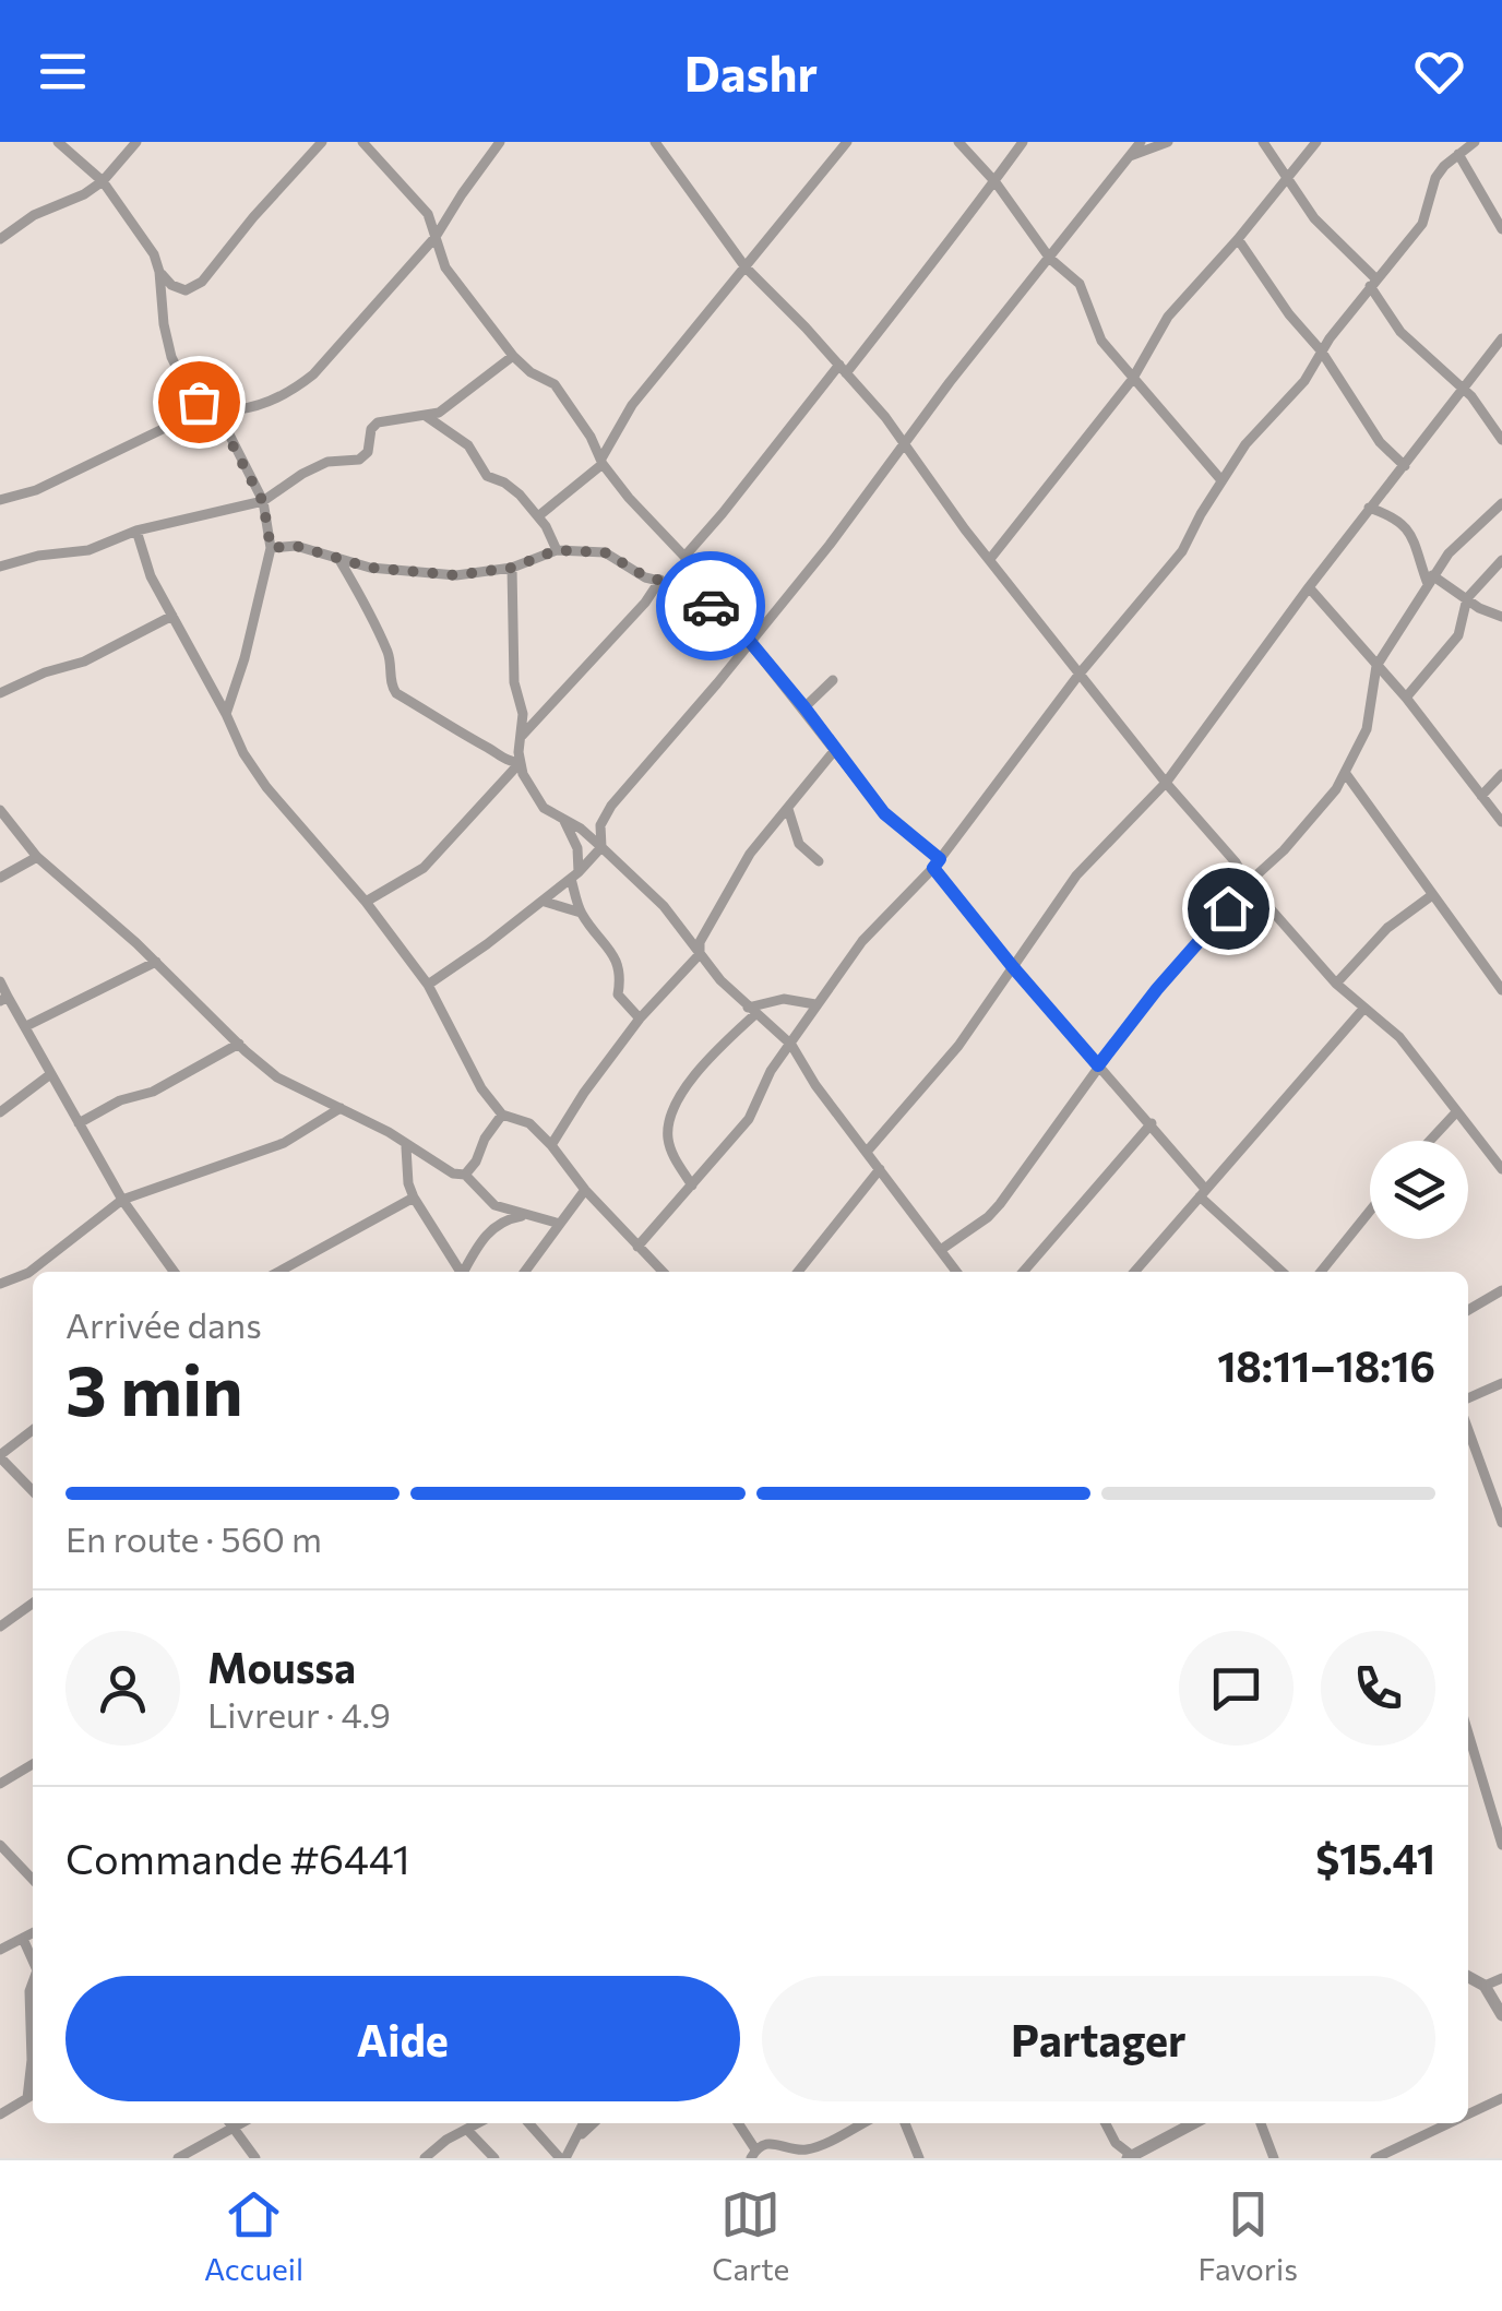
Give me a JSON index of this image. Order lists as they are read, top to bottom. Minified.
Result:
{"page":{"header":"Dashr","heading":["3 min","Arrivée dans","18:11–18:16"],"panel":["Moussa","Livreur · 4.9","Commande #6441","$15.41"],"bar":"En route · 560 m","buttons":["Aide","Partager"],"tabs":["Accueil","Carte","Favoris"]}}
